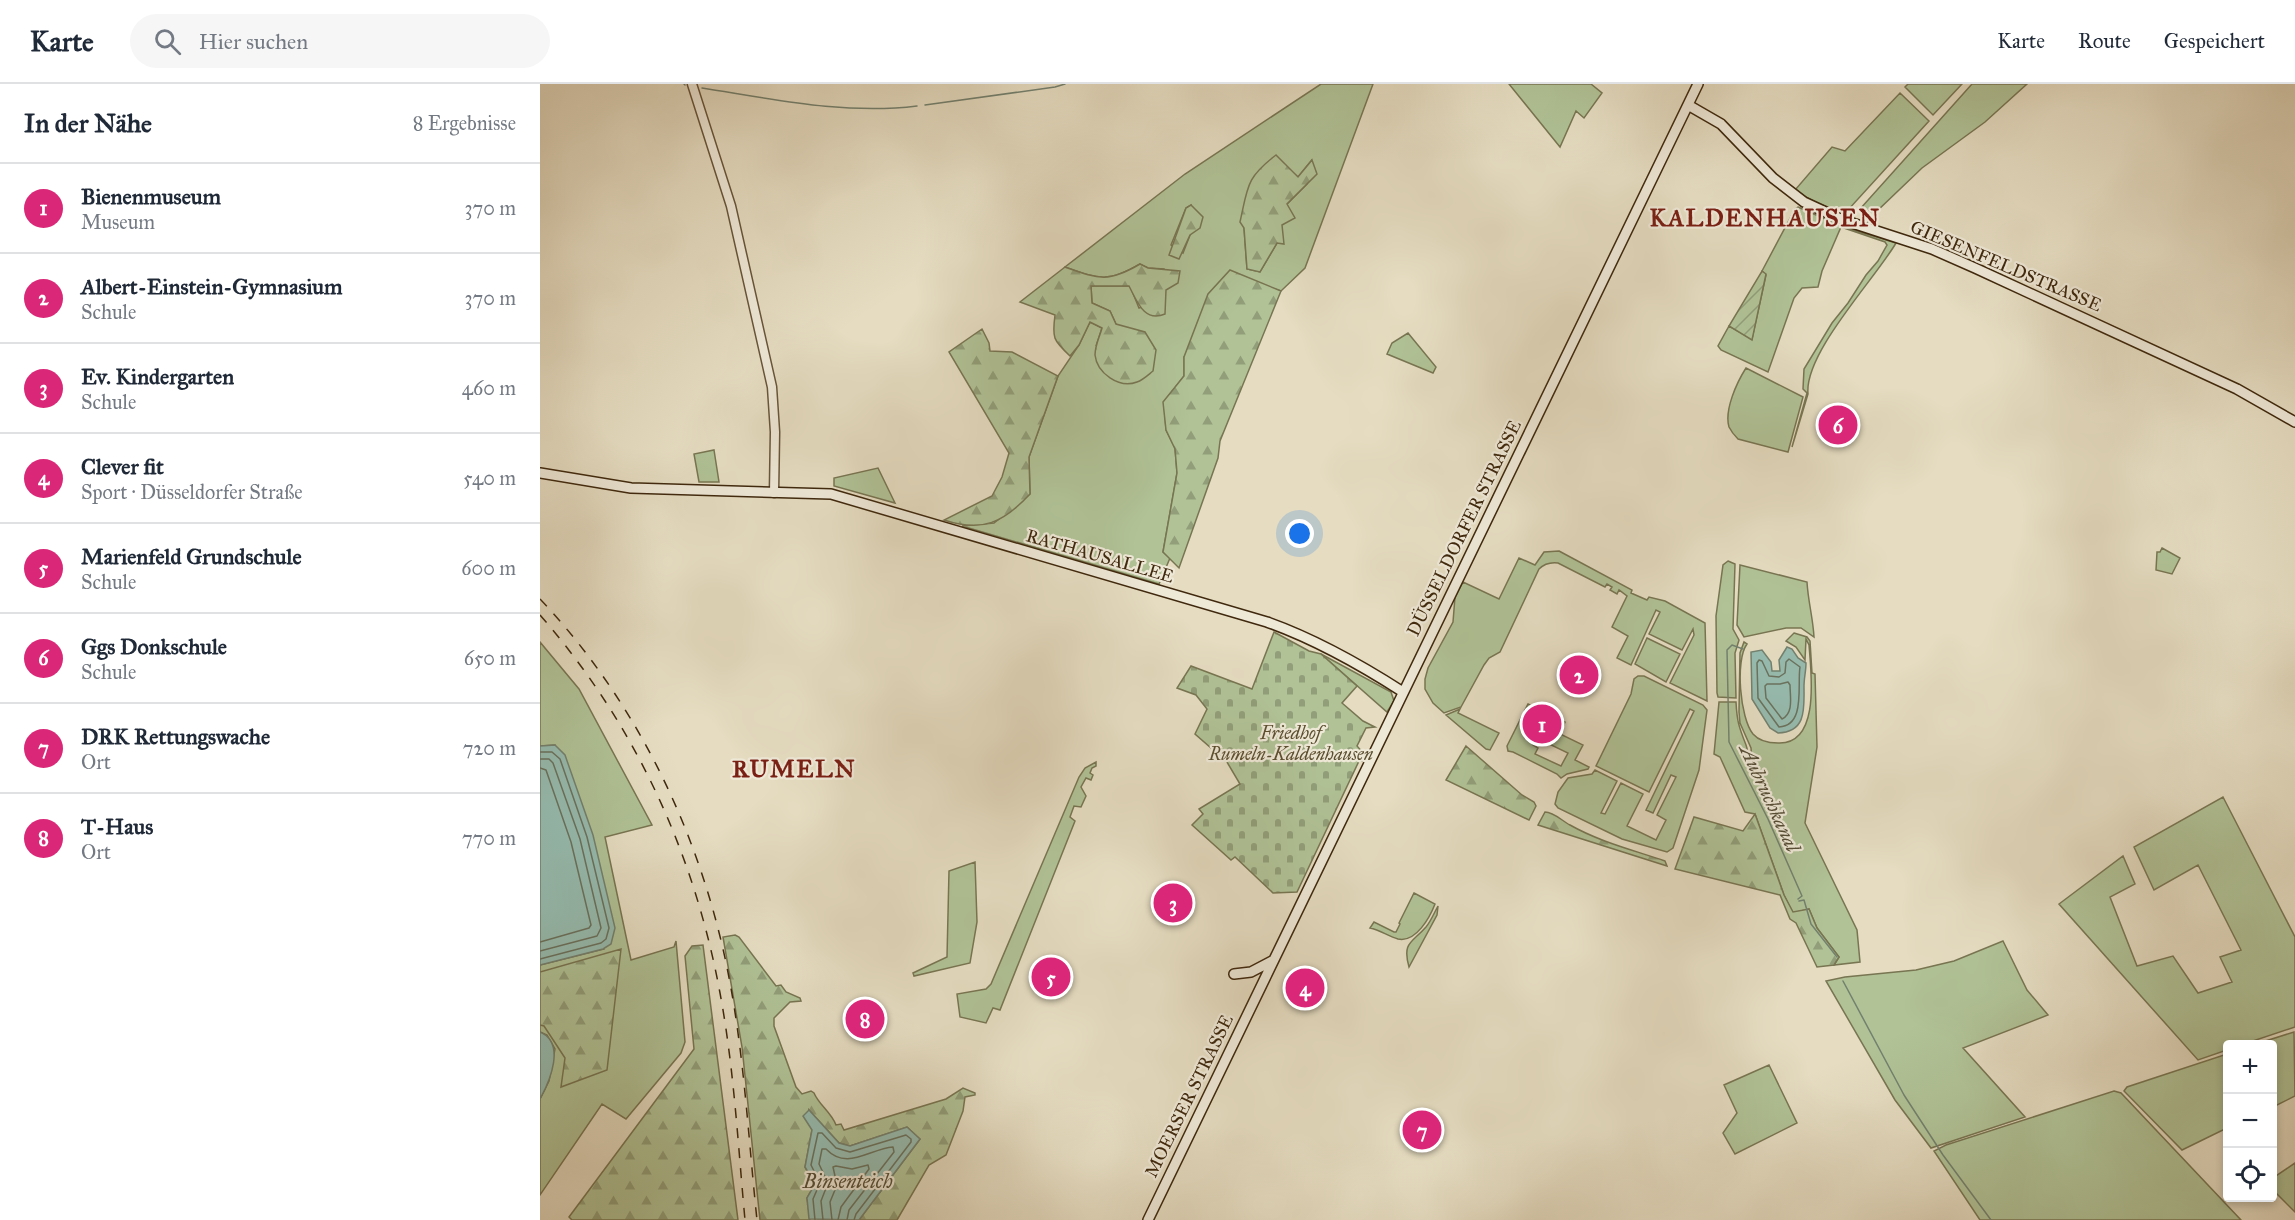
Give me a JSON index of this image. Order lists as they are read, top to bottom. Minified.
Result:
{"streets":{"main road":["GIESENFELDSTRASSE","DÜSSELDORFER STRASSE","RATHAUSALLEE","MOERSER STRASSE"]},"crossings":[["GIESENFELDSTRASSE","DÜSSELDORFER STRASSE"],["DÜSSELDORFER STRASSE","RATHAUSALLEE"],["DÜSSELDORFER STRASSE","MOERSER STRASSE"]],"districts":["KALDENHAUSEN","RUMELN"],"water":["Aubruchkanal","Binsenteich"],"parks":["Friedhof Rumeln-Kaldenhausen"],"page":{"header":"Karte","search":"Hier suchen","nav":["Karte","Route","Gespeichert"],"heading":["In der Nähe","8 Ergebnisse"],"list":[{"mark":"1","name":"Bienenmuseum","note":"Museum","value":"370 m"},{"mark":"2","name":"Albert-Einstein-Gymnasium","note":"Schule","value":"370 m"},{"mark":"3","name":"Ev. Kindergarten","note":"Schule","value":"460 m"},{"mark":"4","name":"Clever fit","note":"Sport · Düsseldorfer Straße","value":"540 m"},{"mark":"5","name":"Marienfeld Grundschule","note":"Schule","value":"600 m"},{"mark":"6","name":"Ggs Donkschule","note":"Schule","value":"650 m"},{"mark":"7","name":"DRK Rettungswache","note":"Ort","value":"720 m"},{"mark":"8","name":"T-Haus","note":"Ort","value":"770 m"}],"pins":["6","2","1","3","5","4","8","7"],"map_buttons":["+","−"]}}
